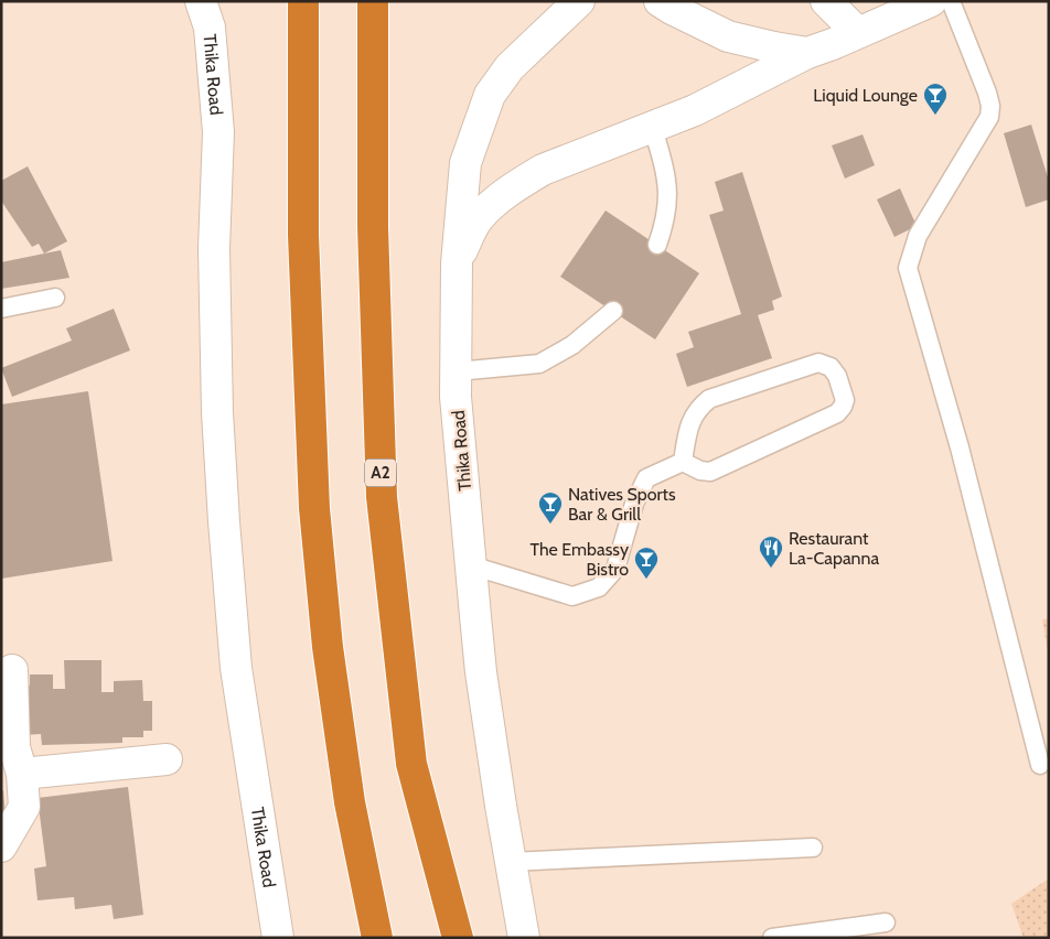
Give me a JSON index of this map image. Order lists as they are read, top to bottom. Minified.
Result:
{"streets":{"highway":["A2"],"main road":["Thika Road"]},"places":{"bar":["Liquid Lounge","Natives Sports Bar & Grill","The Embassy Bistro"],"restaurant":["Restaurant La-Capanna"]}}
